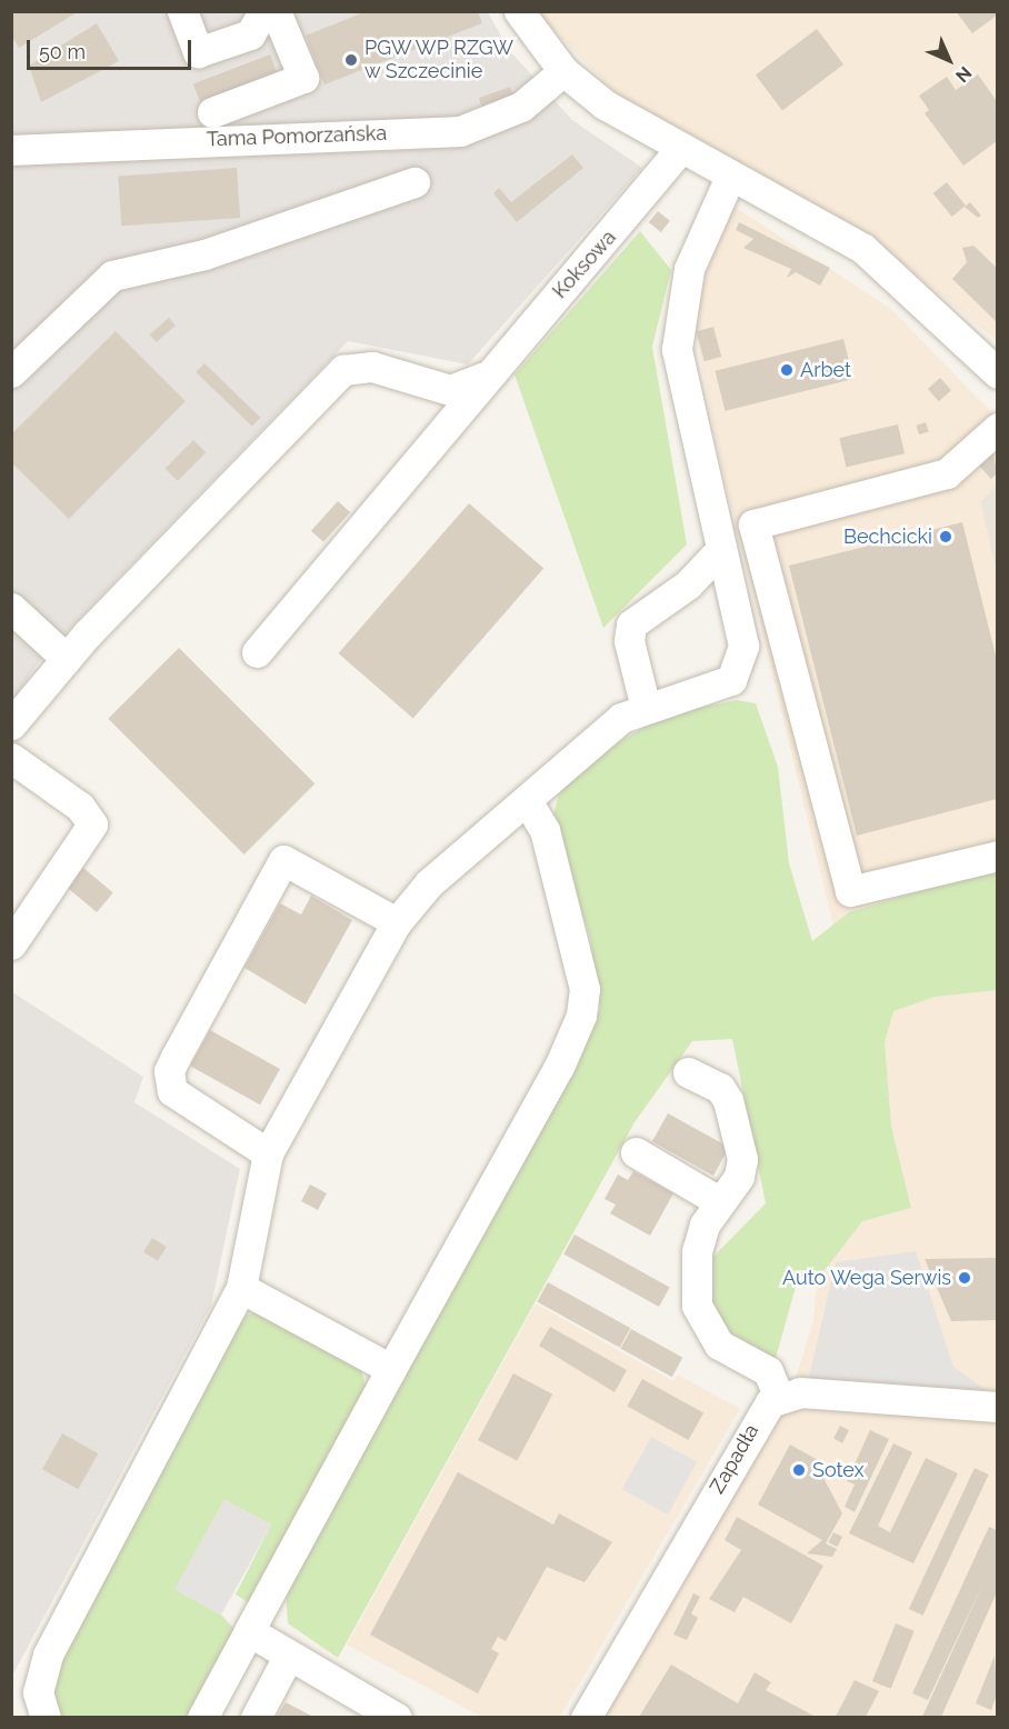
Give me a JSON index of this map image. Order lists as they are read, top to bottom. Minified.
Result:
{"streets":{"street":["Tama Pomorzańska","Koksowa","Zapadła"]},"places":["PGW WP RZGW w Szczecinie","Arbet","Bechcicki","Auto Wega Serwis","Sotex"],"scale_bar":"50 m","north":"bottom right"}
